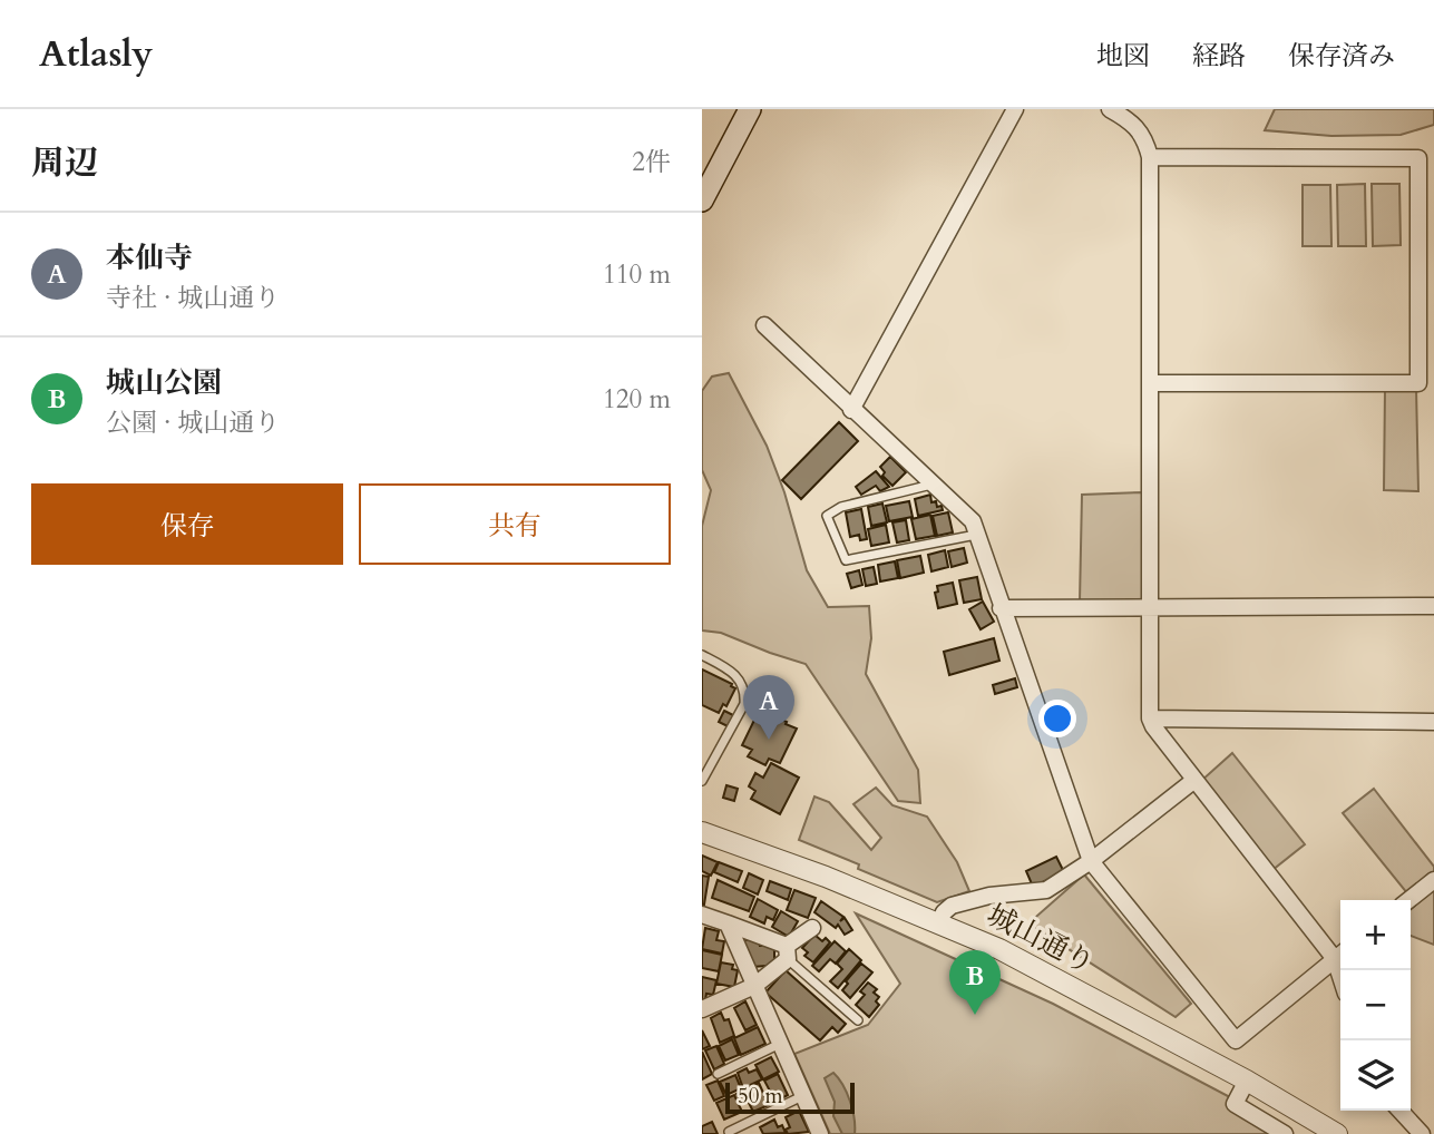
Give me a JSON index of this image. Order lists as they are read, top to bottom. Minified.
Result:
{"streets":{"street":["城山通り"]},"scale_bar":"50 m","page":{"header":"Atlasly","nav":["地図","経路","保存済み"],"heading":["周辺","2件"],"list":[{"mark":"A","name":"本仙寺","note":"寺社 · 城山通り","value":"110 m"},{"mark":"B","name":"城山公園","note":"公園 · 城山通り","value":"120 m"}],"buttons":["保存","共有"],"pins":["A","B"],"map_buttons":["+","−"],"scale":"50 m"}}
